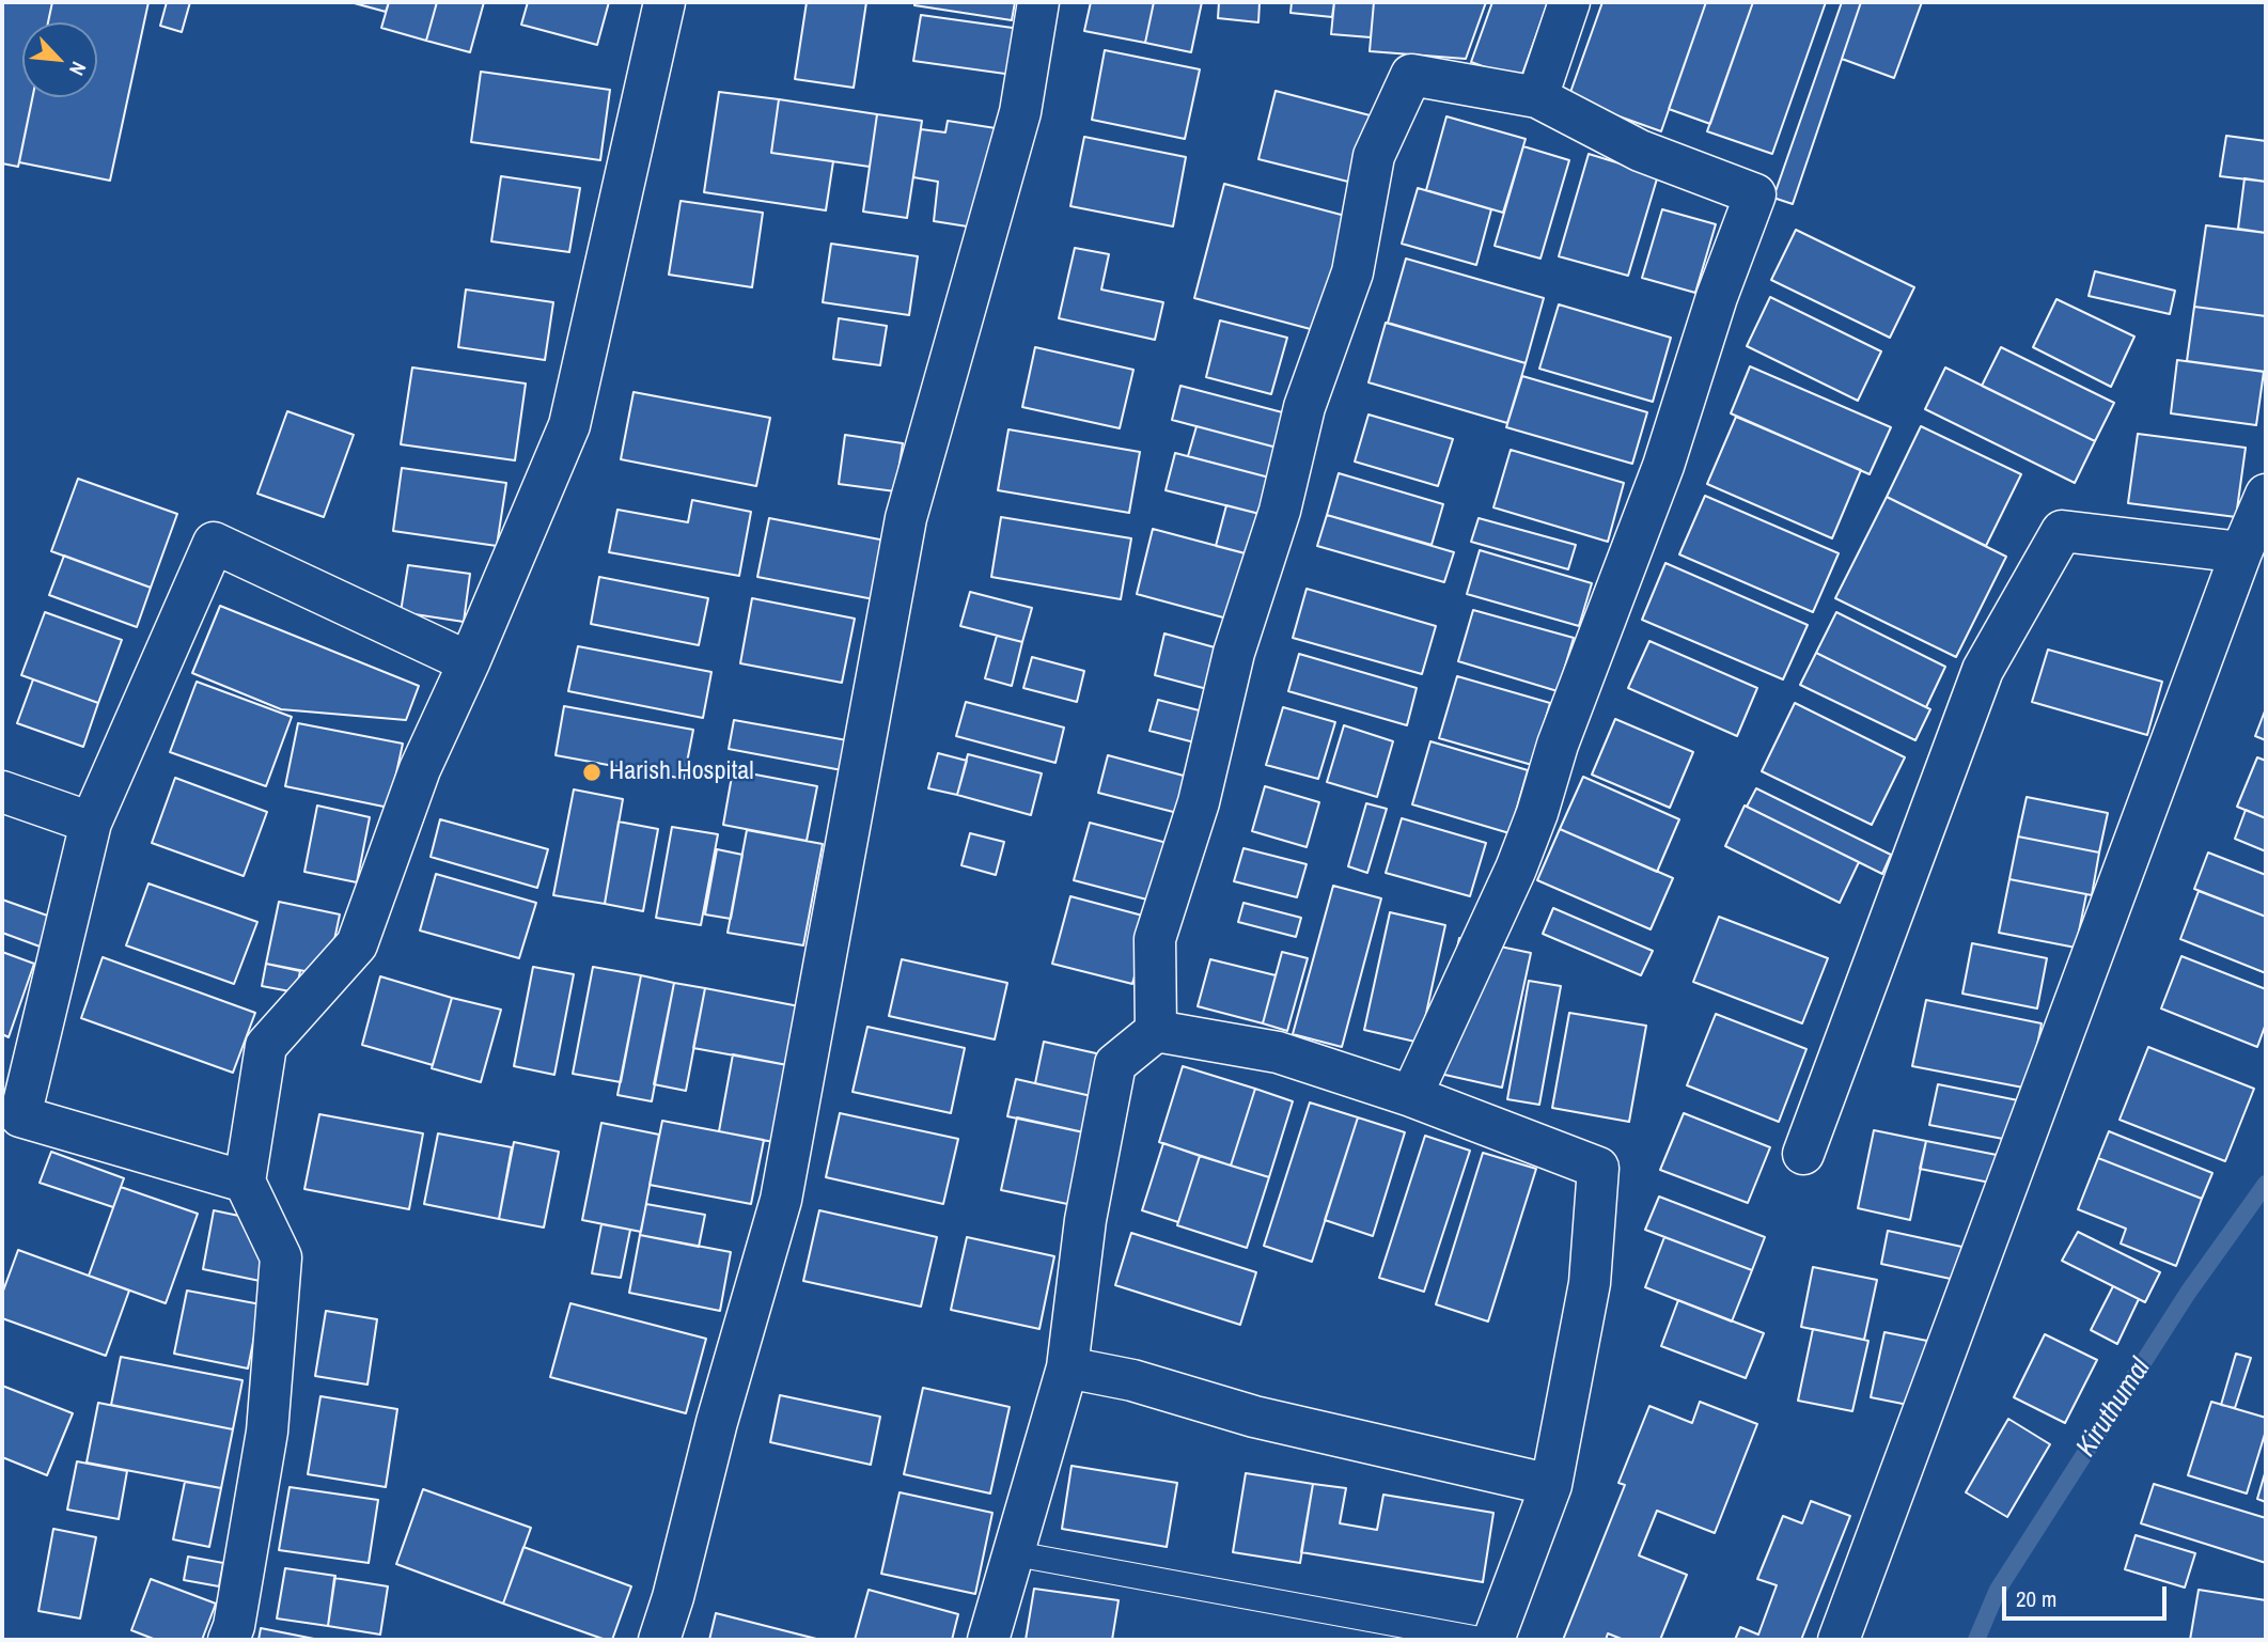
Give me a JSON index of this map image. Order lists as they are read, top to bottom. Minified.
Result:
{"water":["Kiruthumal"],"places":["Harish Hospital"],"scale_bar":"20 m","north":"bottom right"}
